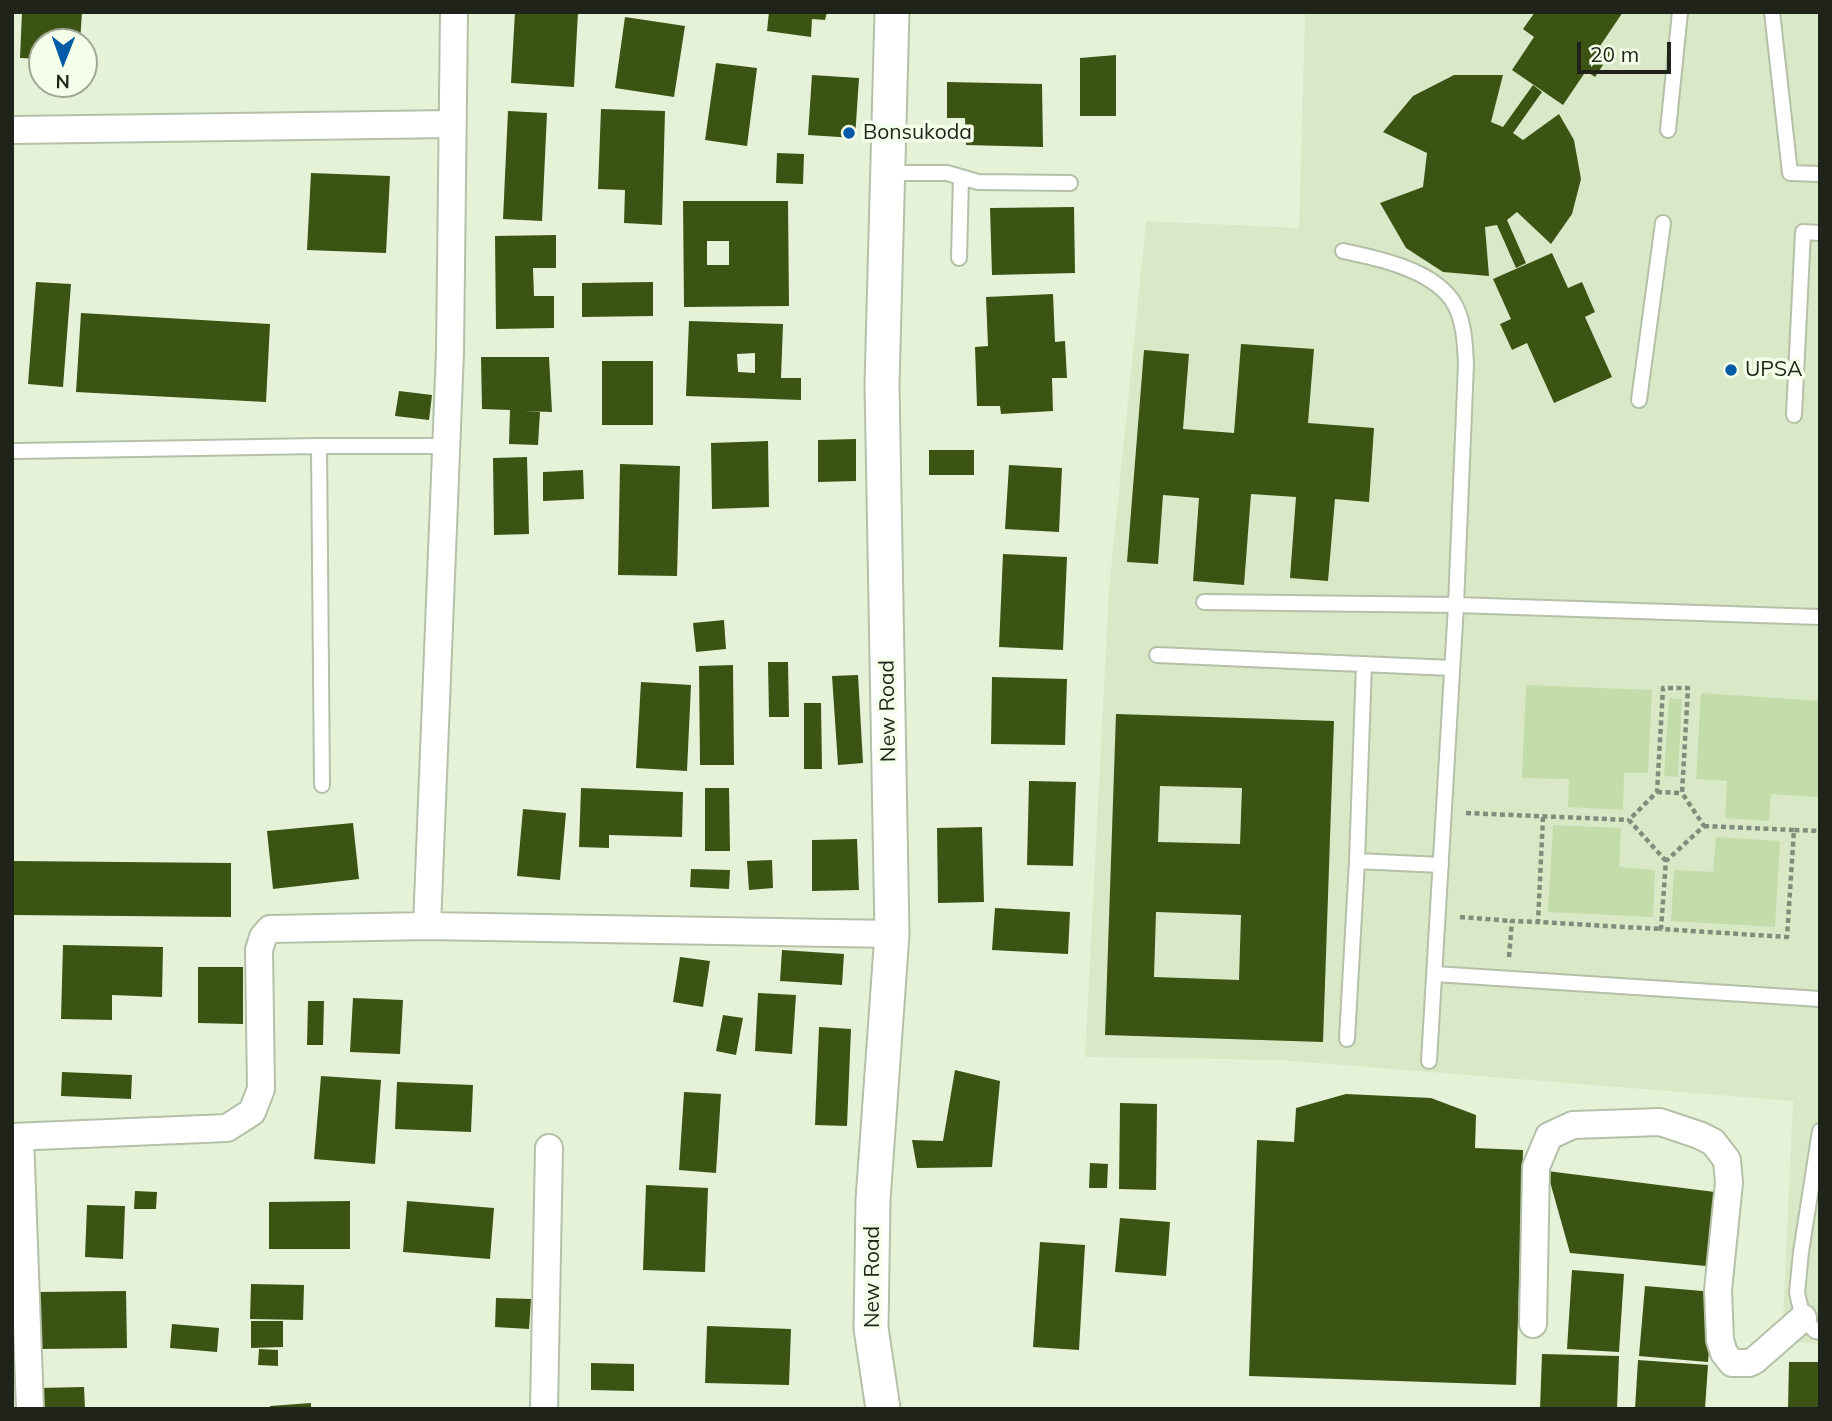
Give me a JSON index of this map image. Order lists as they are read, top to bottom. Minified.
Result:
{"streets":{"street":["New Road"]},"places":["Bonsukoda","UPSA"],"scale_bar":"20 m","north":"bottom"}
